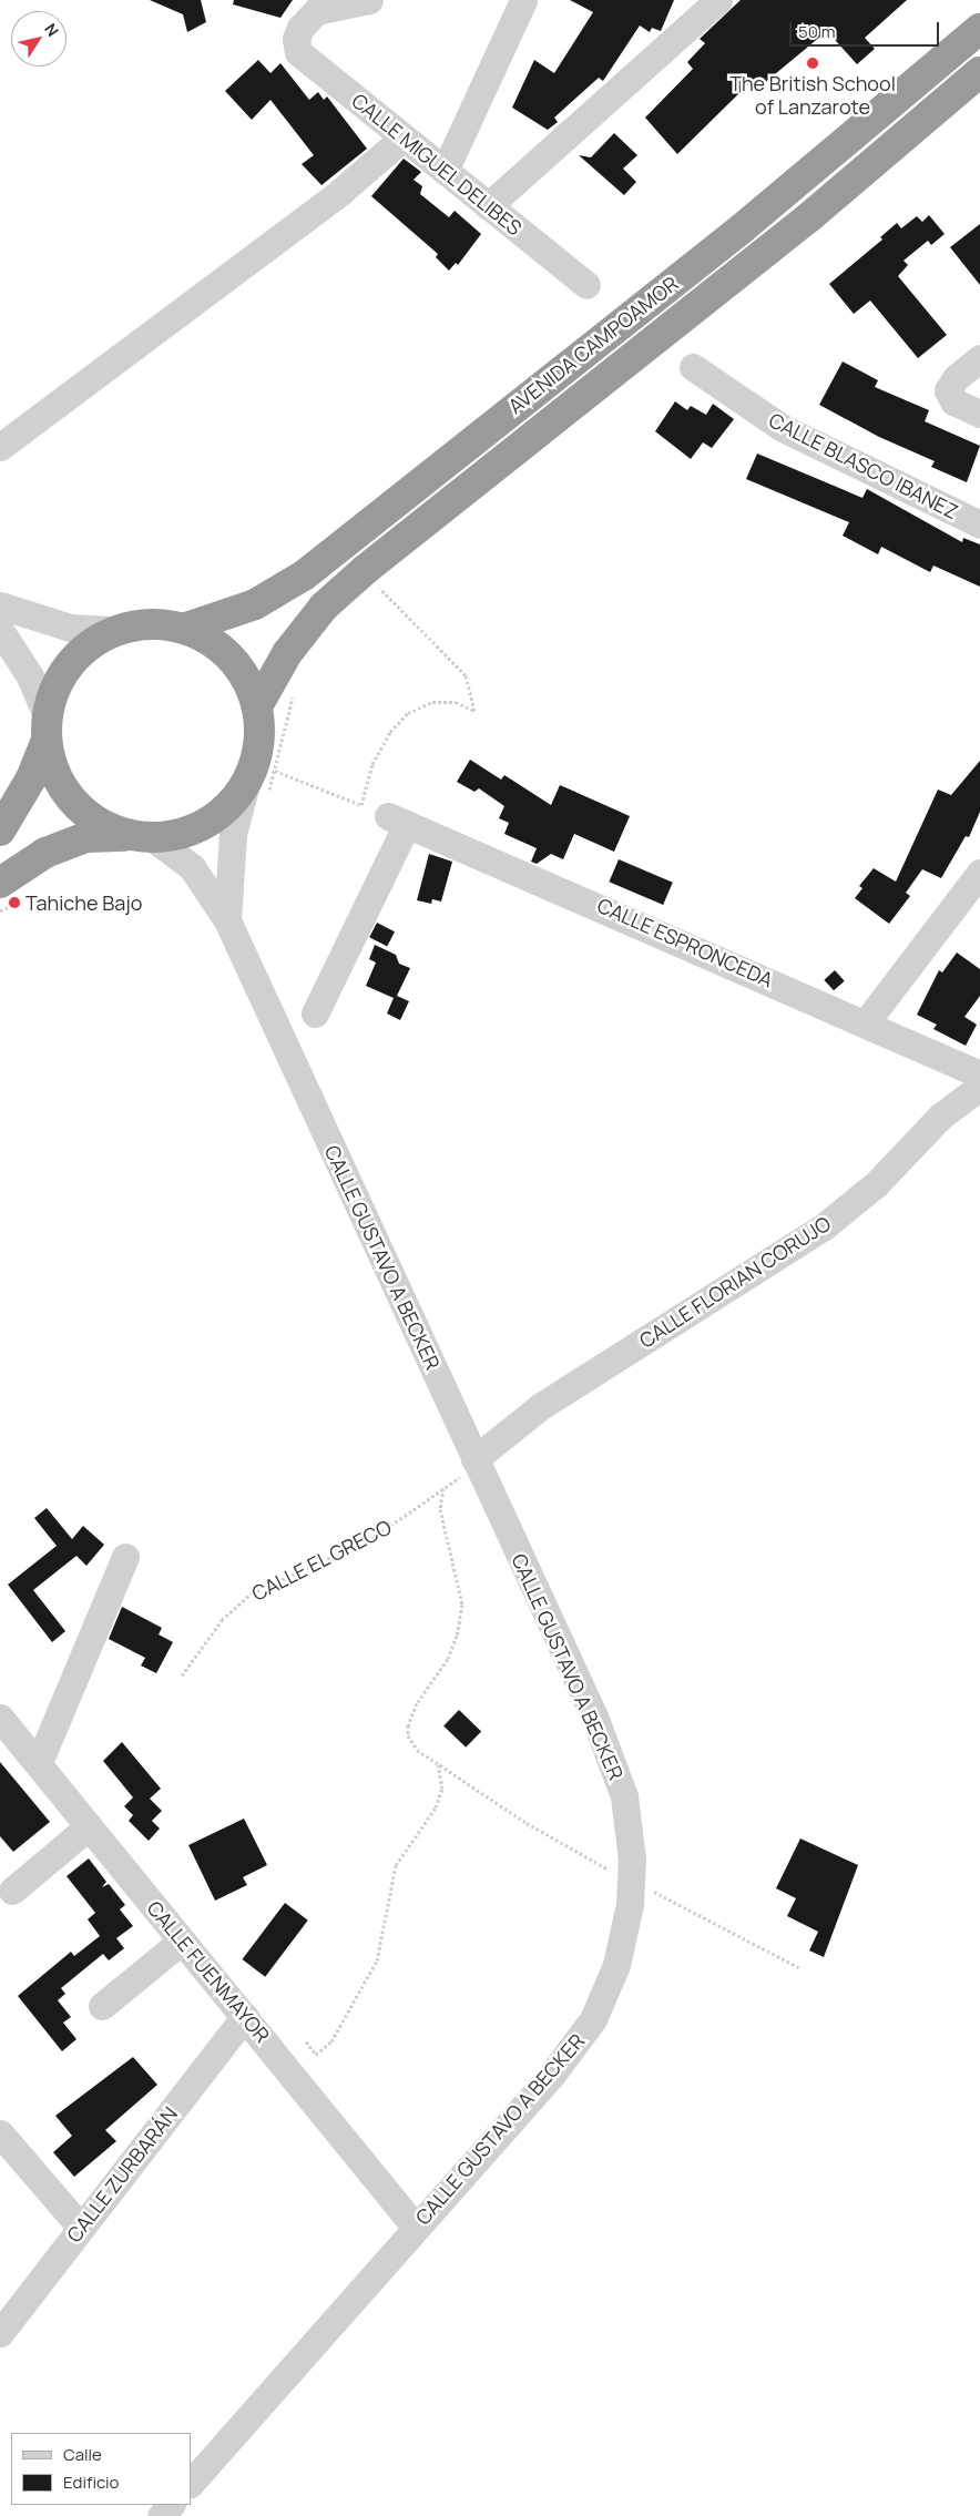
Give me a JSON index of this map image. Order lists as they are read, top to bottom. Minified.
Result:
{"streets":{"highway":["AVENIDA CAMPOAMOR"],"street":["CALLE MIGUEL DELIBES","CALLE BLASCO IBANEZ","CALLE ESPRONCEDA","CALLE GUSTAVO A BECKER","CALLE FLORIAN CORUJO","CALLE FUENMAYOR","CALLE ZURBARÁN"],"path":["CALLE EL GRECO"]},"crossings":[["CALLE GUSTAVO A BECKER","CALLE FLORIAN CORUJO"],["CALLE GUSTAVO A BECKER","CALLE EL GRECO"],["CALLE GUSTAVO A BECKER","CALLE FUENMAYOR"],["CALLE FLORIAN CORUJO","CALLE EL GRECO"],["CALLE FUENMAYOR","CALLE ZURBARÁN"]],"places":["The British School of Lanzarote","Tahiche Bajo"],"legend":["Calle","Edificio"],"scale_bar":"50 m","north":"top right"}
